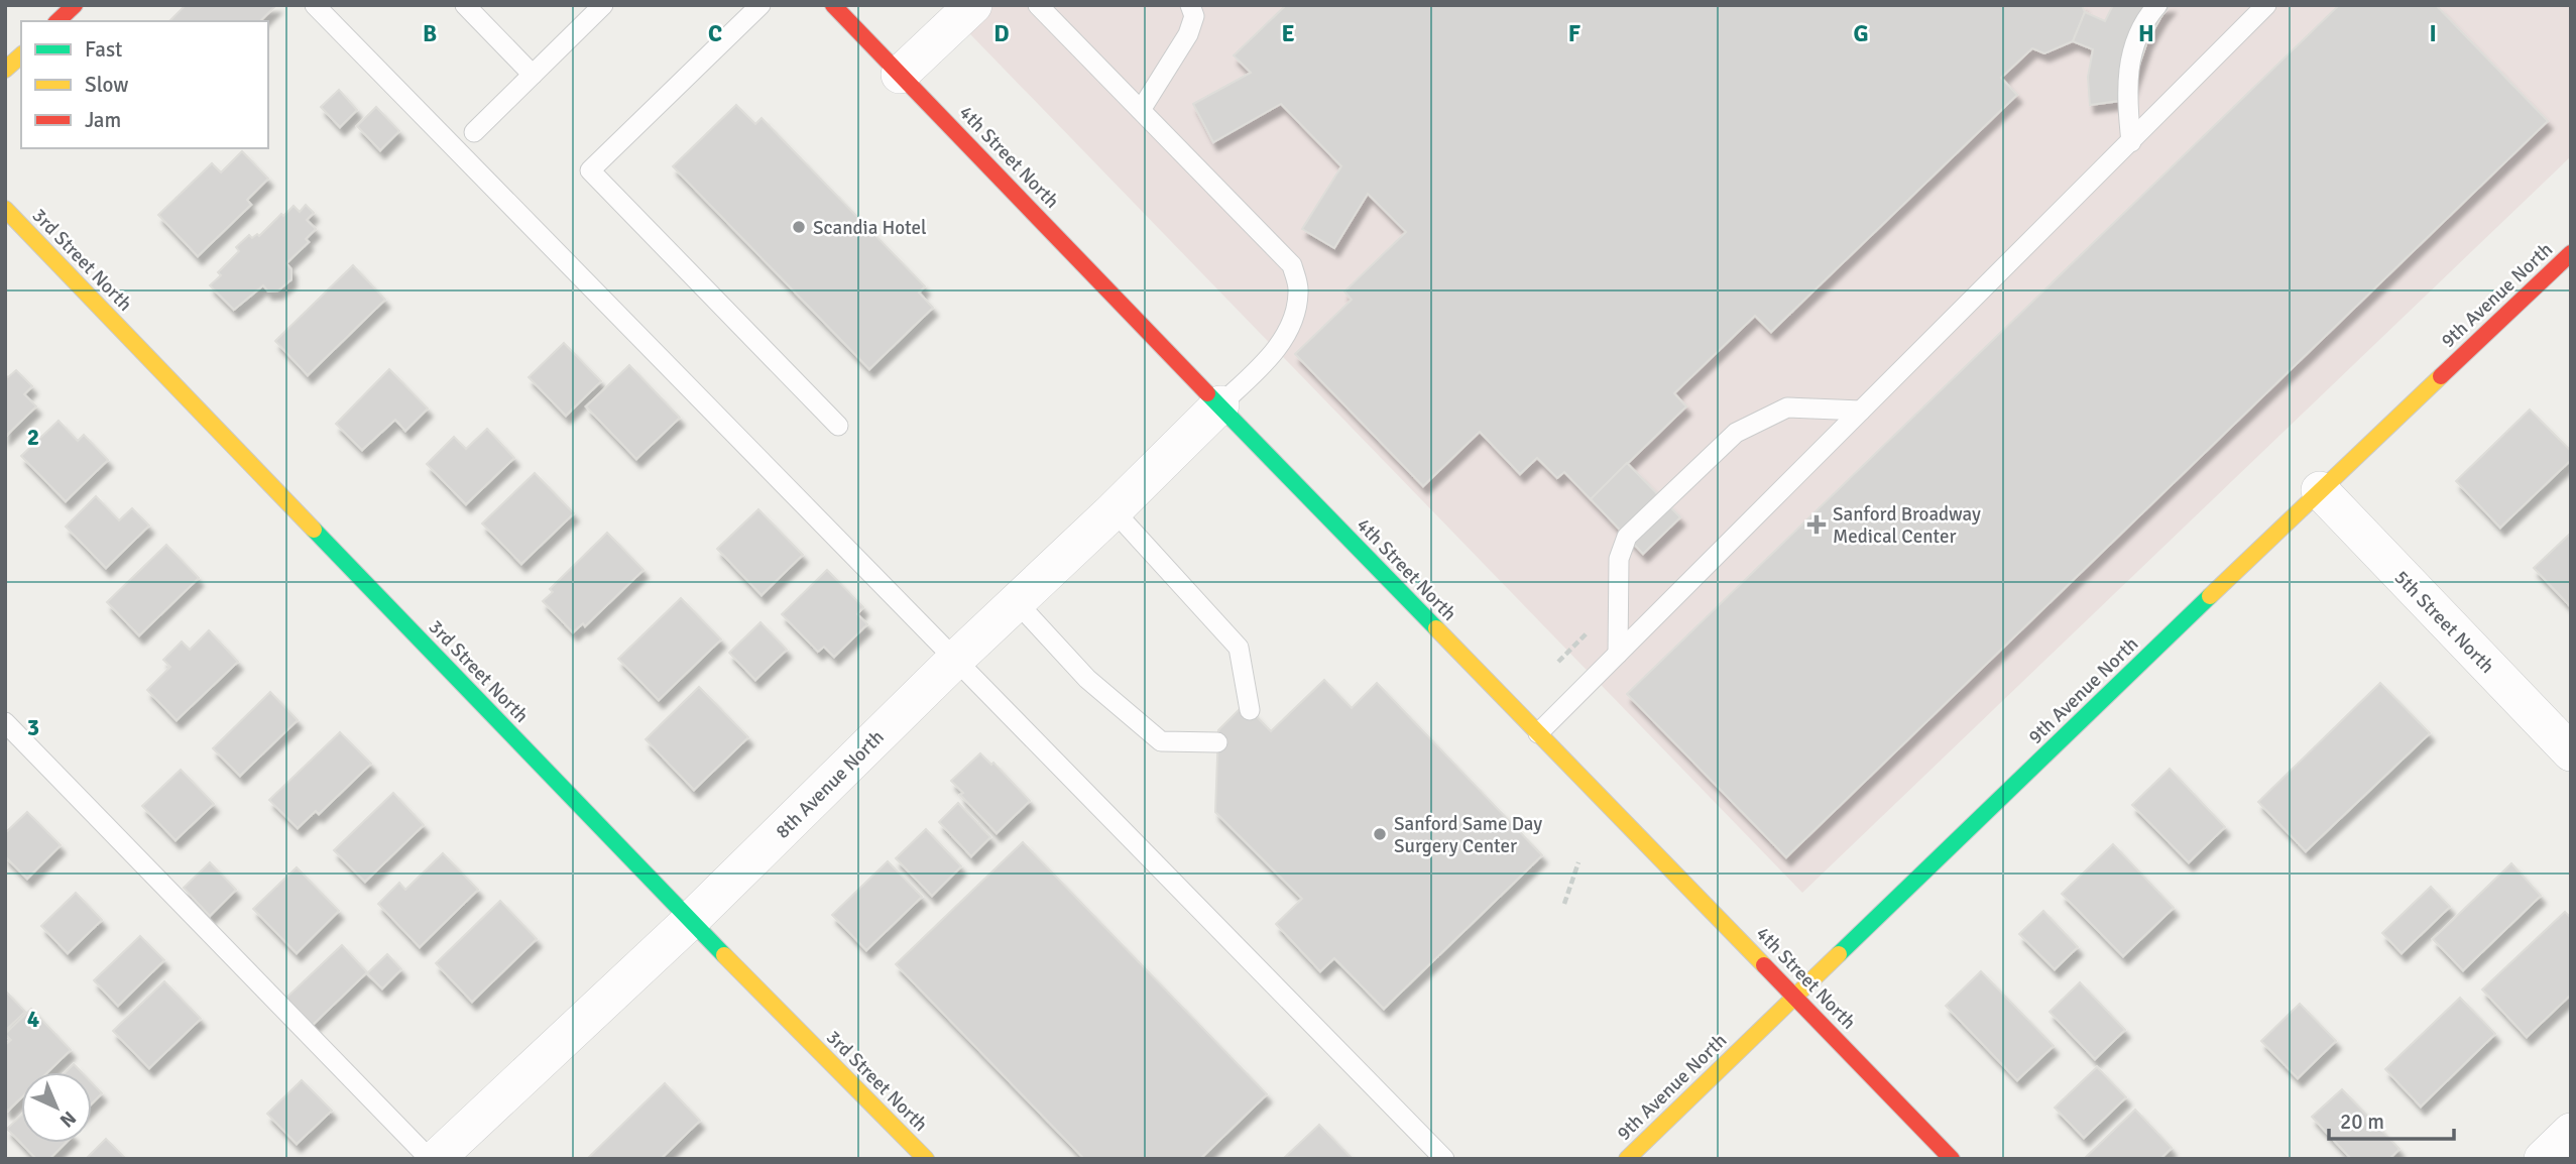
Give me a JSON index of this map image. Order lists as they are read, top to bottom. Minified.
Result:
{"streets":{"street":["4th Street North","3rd Street North","9th Avenue North","5th Street North","8th Avenue North"]},"crossings":[["4th Street North","9th Avenue North"],["4th Street North","8th Avenue North"],["3rd Street North","8th Avenue North"],["9th Avenue North","5th Street North"]],"places":{"other":["Scandia Hotel","Sanford Same Day Surgery Center"],"health":["Sanford Broadway Medical Center"]},"legend":["Fast","Slow","Jam"],"scale_bar":"20 m","north":"bottom right","grid":{"columns":["B","C","D","E","F","G","H","I"],"rows":["2","3","4"]}}
